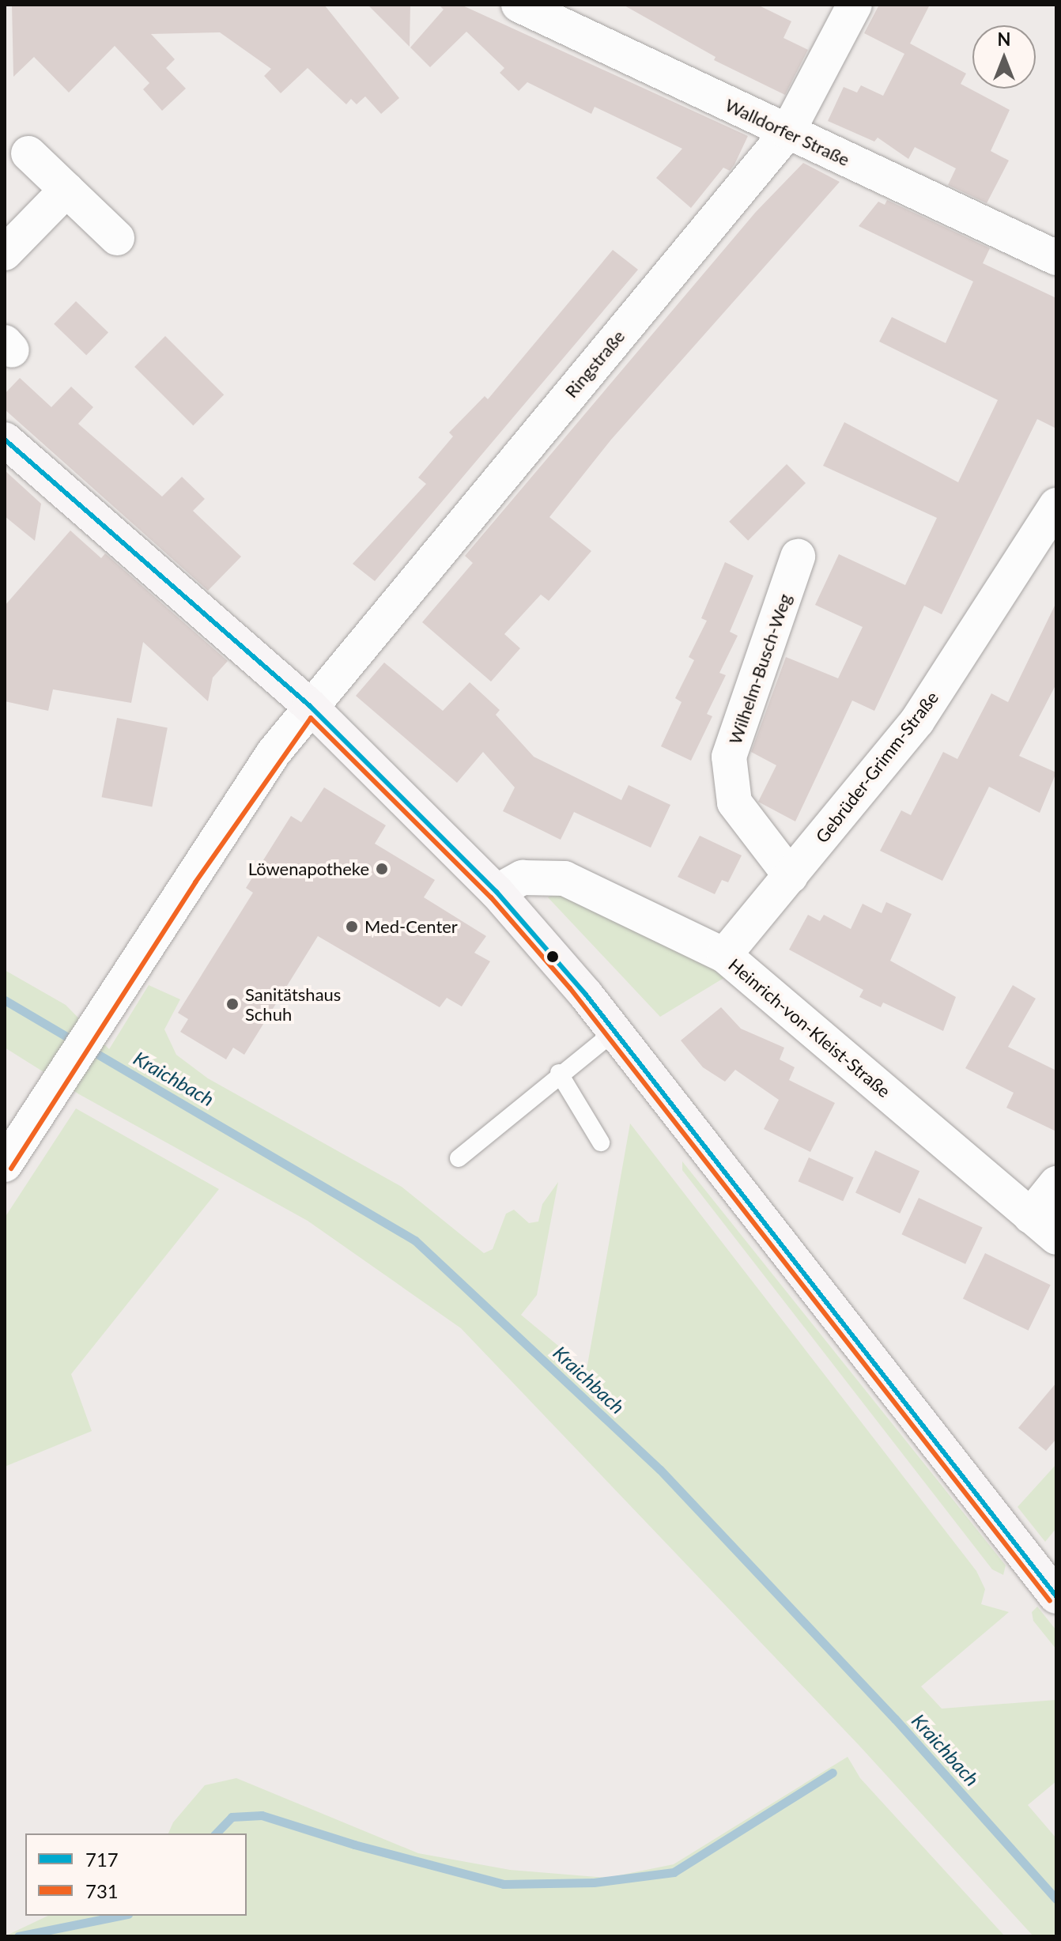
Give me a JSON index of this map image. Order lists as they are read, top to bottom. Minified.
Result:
{"streets":{"street":["Walldorfer Straße","Ringstraße","Wilhelm-Busch-Weg","Gebrüder-Grimm-Straße","Heinrich-von-Kleist-Straße"]},"crossings":[["Walldorfer Straße","Ringstraße"],["Wilhelm-Busch-Weg","Gebrüder-Grimm-Straße"],["Gebrüder-Grimm-Straße","Heinrich-von-Kleist-Straße"]],"water":["Kraichbach"],"places":["Löwenapotheke","Med-Center","Sanitätshaus Schuh"],"lines":["transit line 717","transit line 731"],"legend":["717","731"],"north":"top"}
